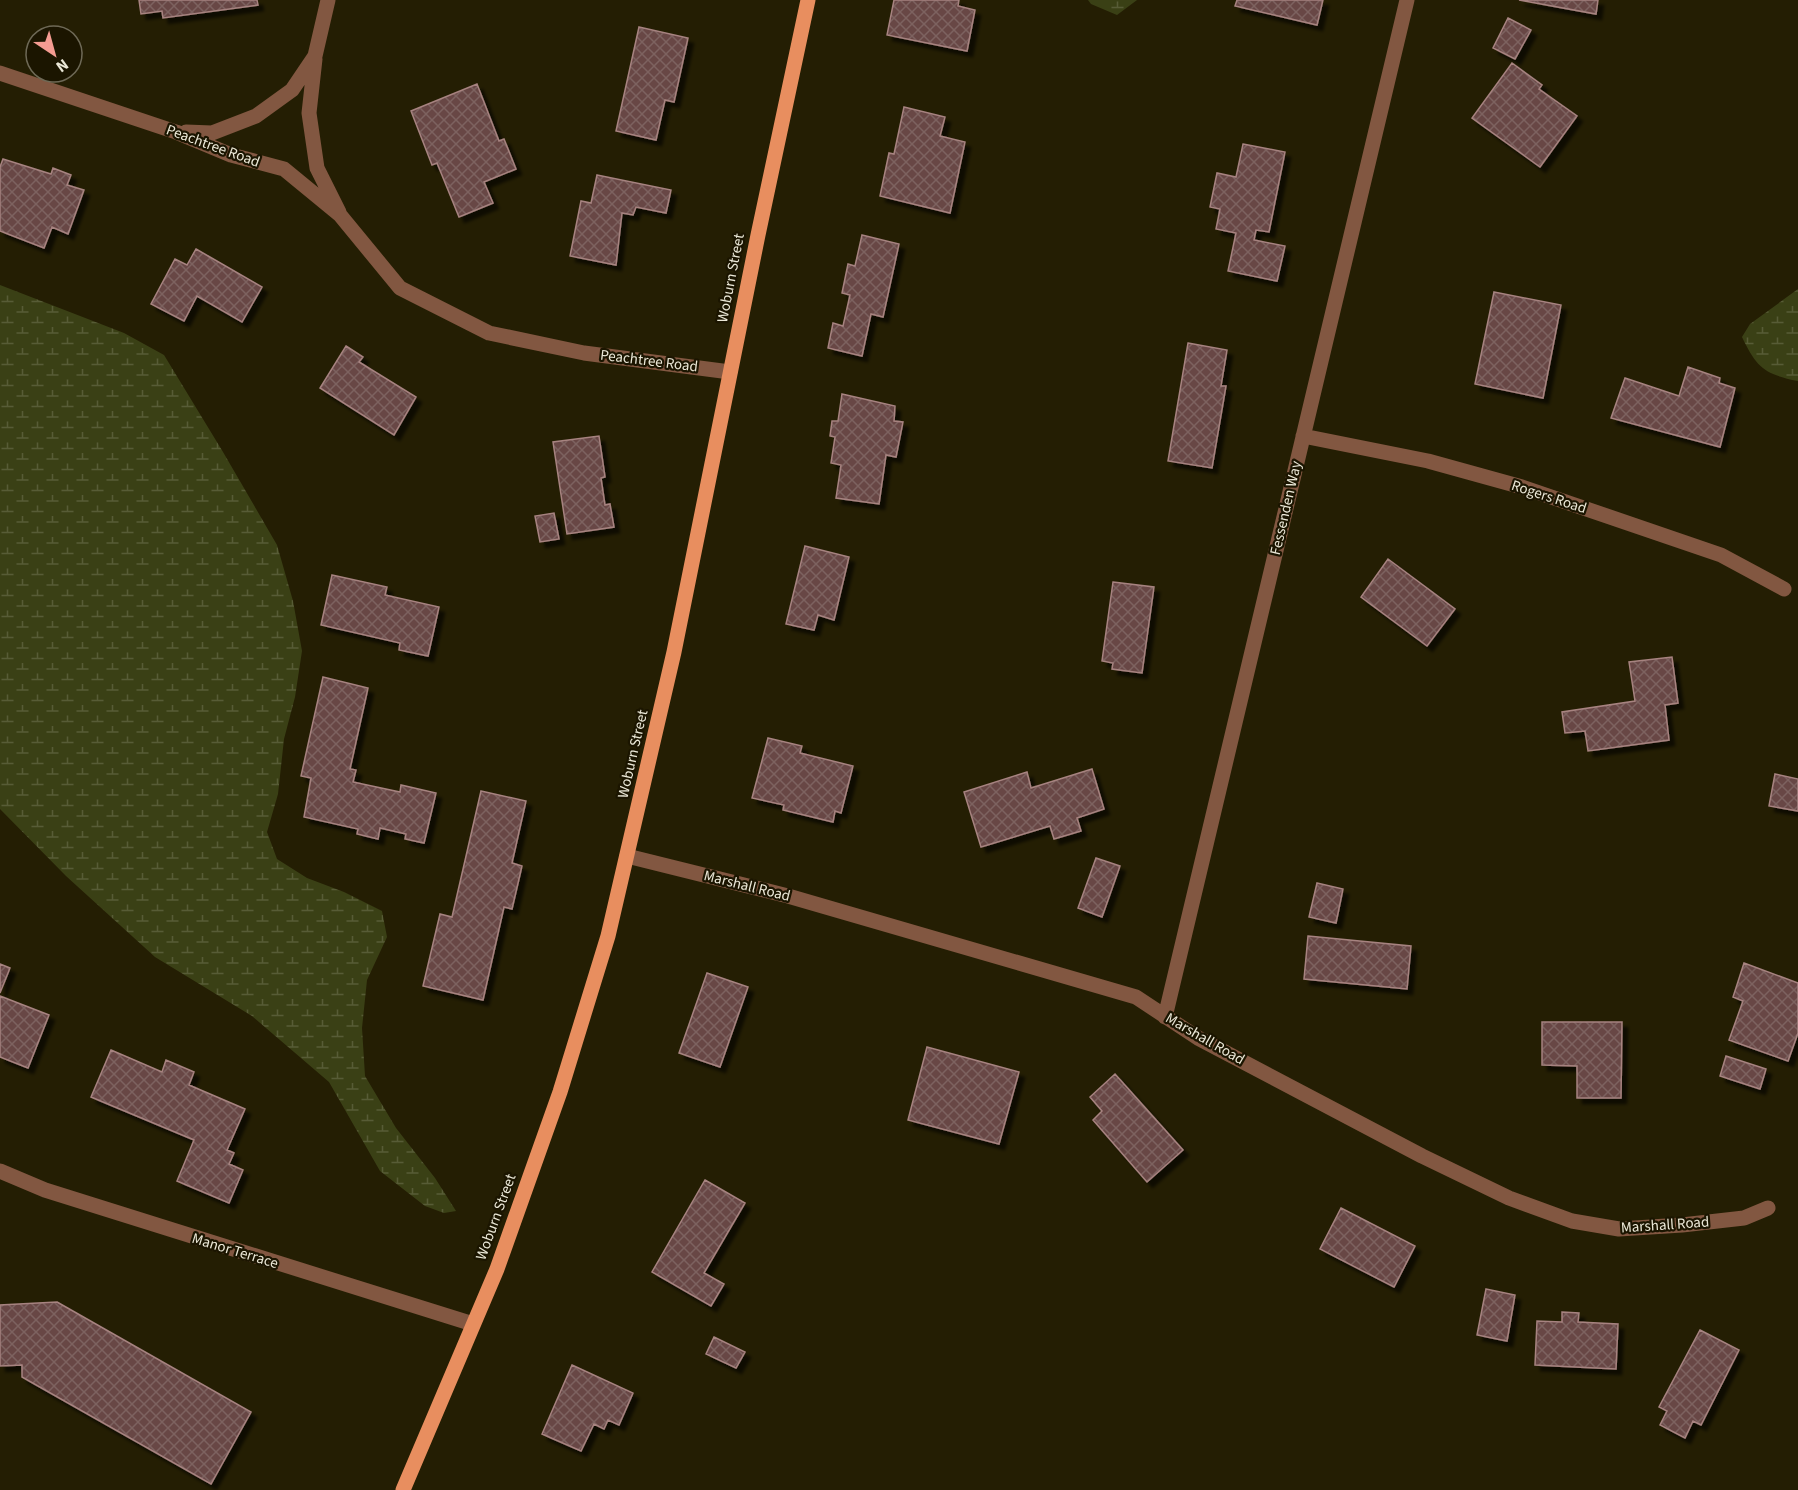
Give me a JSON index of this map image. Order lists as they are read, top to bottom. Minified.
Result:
{"streets":{"main road":["Woburn Street"],"street":["Peachtree Road","Rogers Road","Fessenden Way","Marshall Road","Manor Terrace"]},"crossings":[["Peachtree Road","Woburn Street"],["Woburn Street","Marshall Road"],["Woburn Street","Manor Terrace"],["Rogers Road","Fessenden Way"],["Fessenden Way","Marshall Road"]],"north":"bottom right"}
